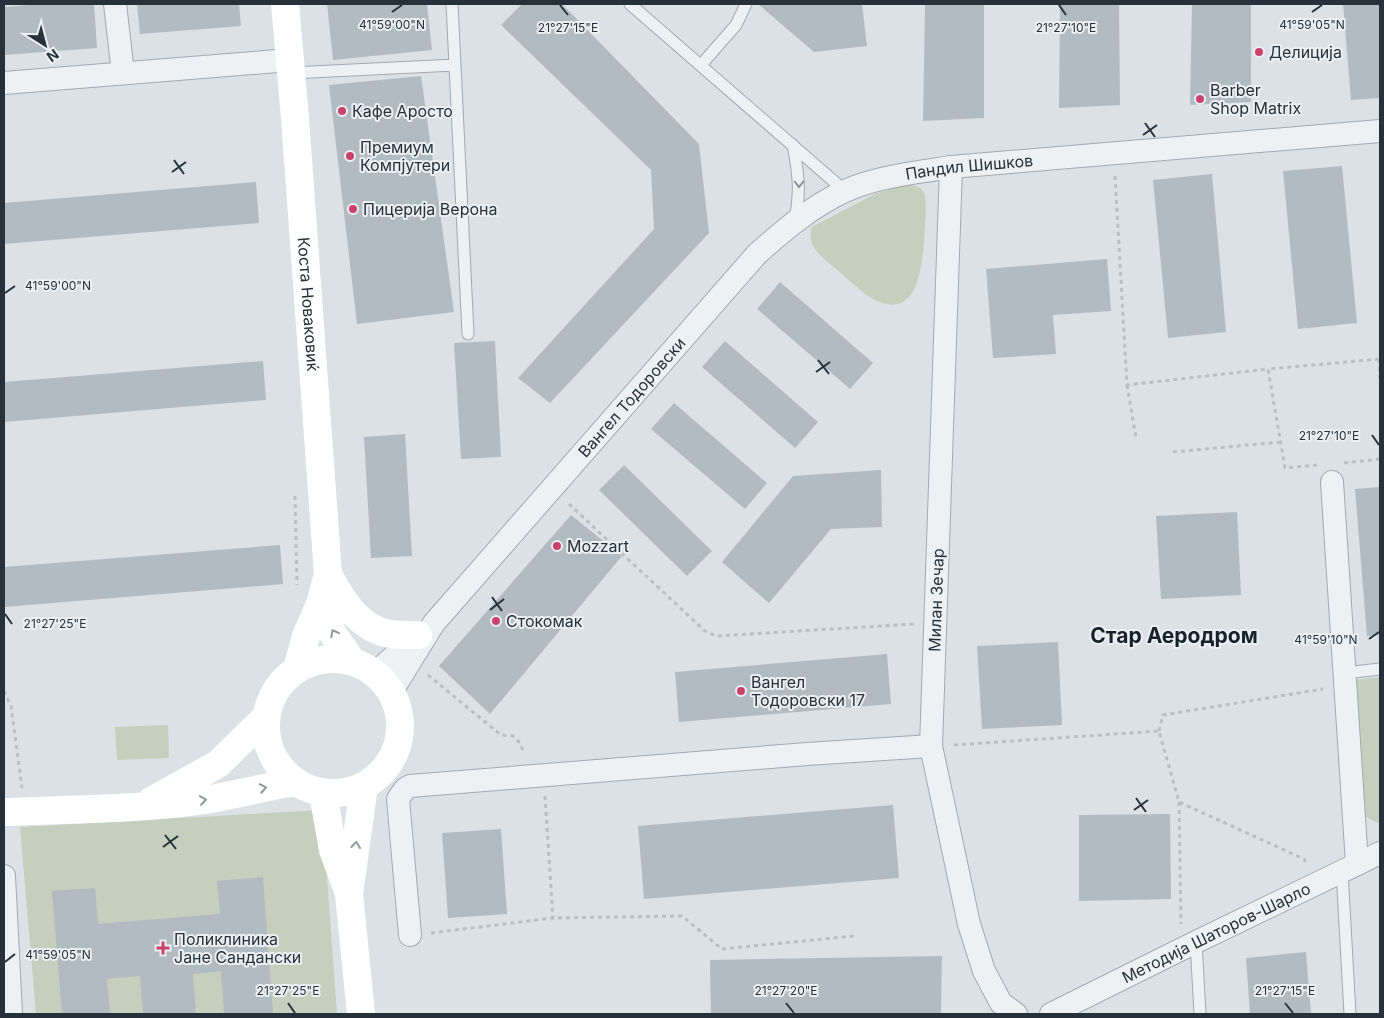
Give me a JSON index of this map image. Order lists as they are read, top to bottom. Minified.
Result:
{"streets":{"street":["Пандил Шишков","Коста Новаковиќ","Вангел Тодоровски","Милан Зечар","Методија Шаторов-Шарло"]},"crossings":[["Пандил Шишков","Вангел Тодоровски"],["Пандил Шишков","Милан Зечар"],["Коста Новаковиќ","Вангел Тодоровски"]],"districts":["Стар Аеродром"],"places":{"other":["Делиција","Barber Shop Matrix","Кафе Аросто","Премиум Компјутери","Пицерија Верона","Mozzart","Стокомак","Вангел Тодоровски 17"],"health":["Поликлиника Јане Сандански"]},"north":"bottom right","coordinates":["41°59'00\"N","41°59'05\"N","21°27'15\"E","21°27'10\"E","21°27'25\"E","41°59'10\"N","21°27'20\"E"]}
